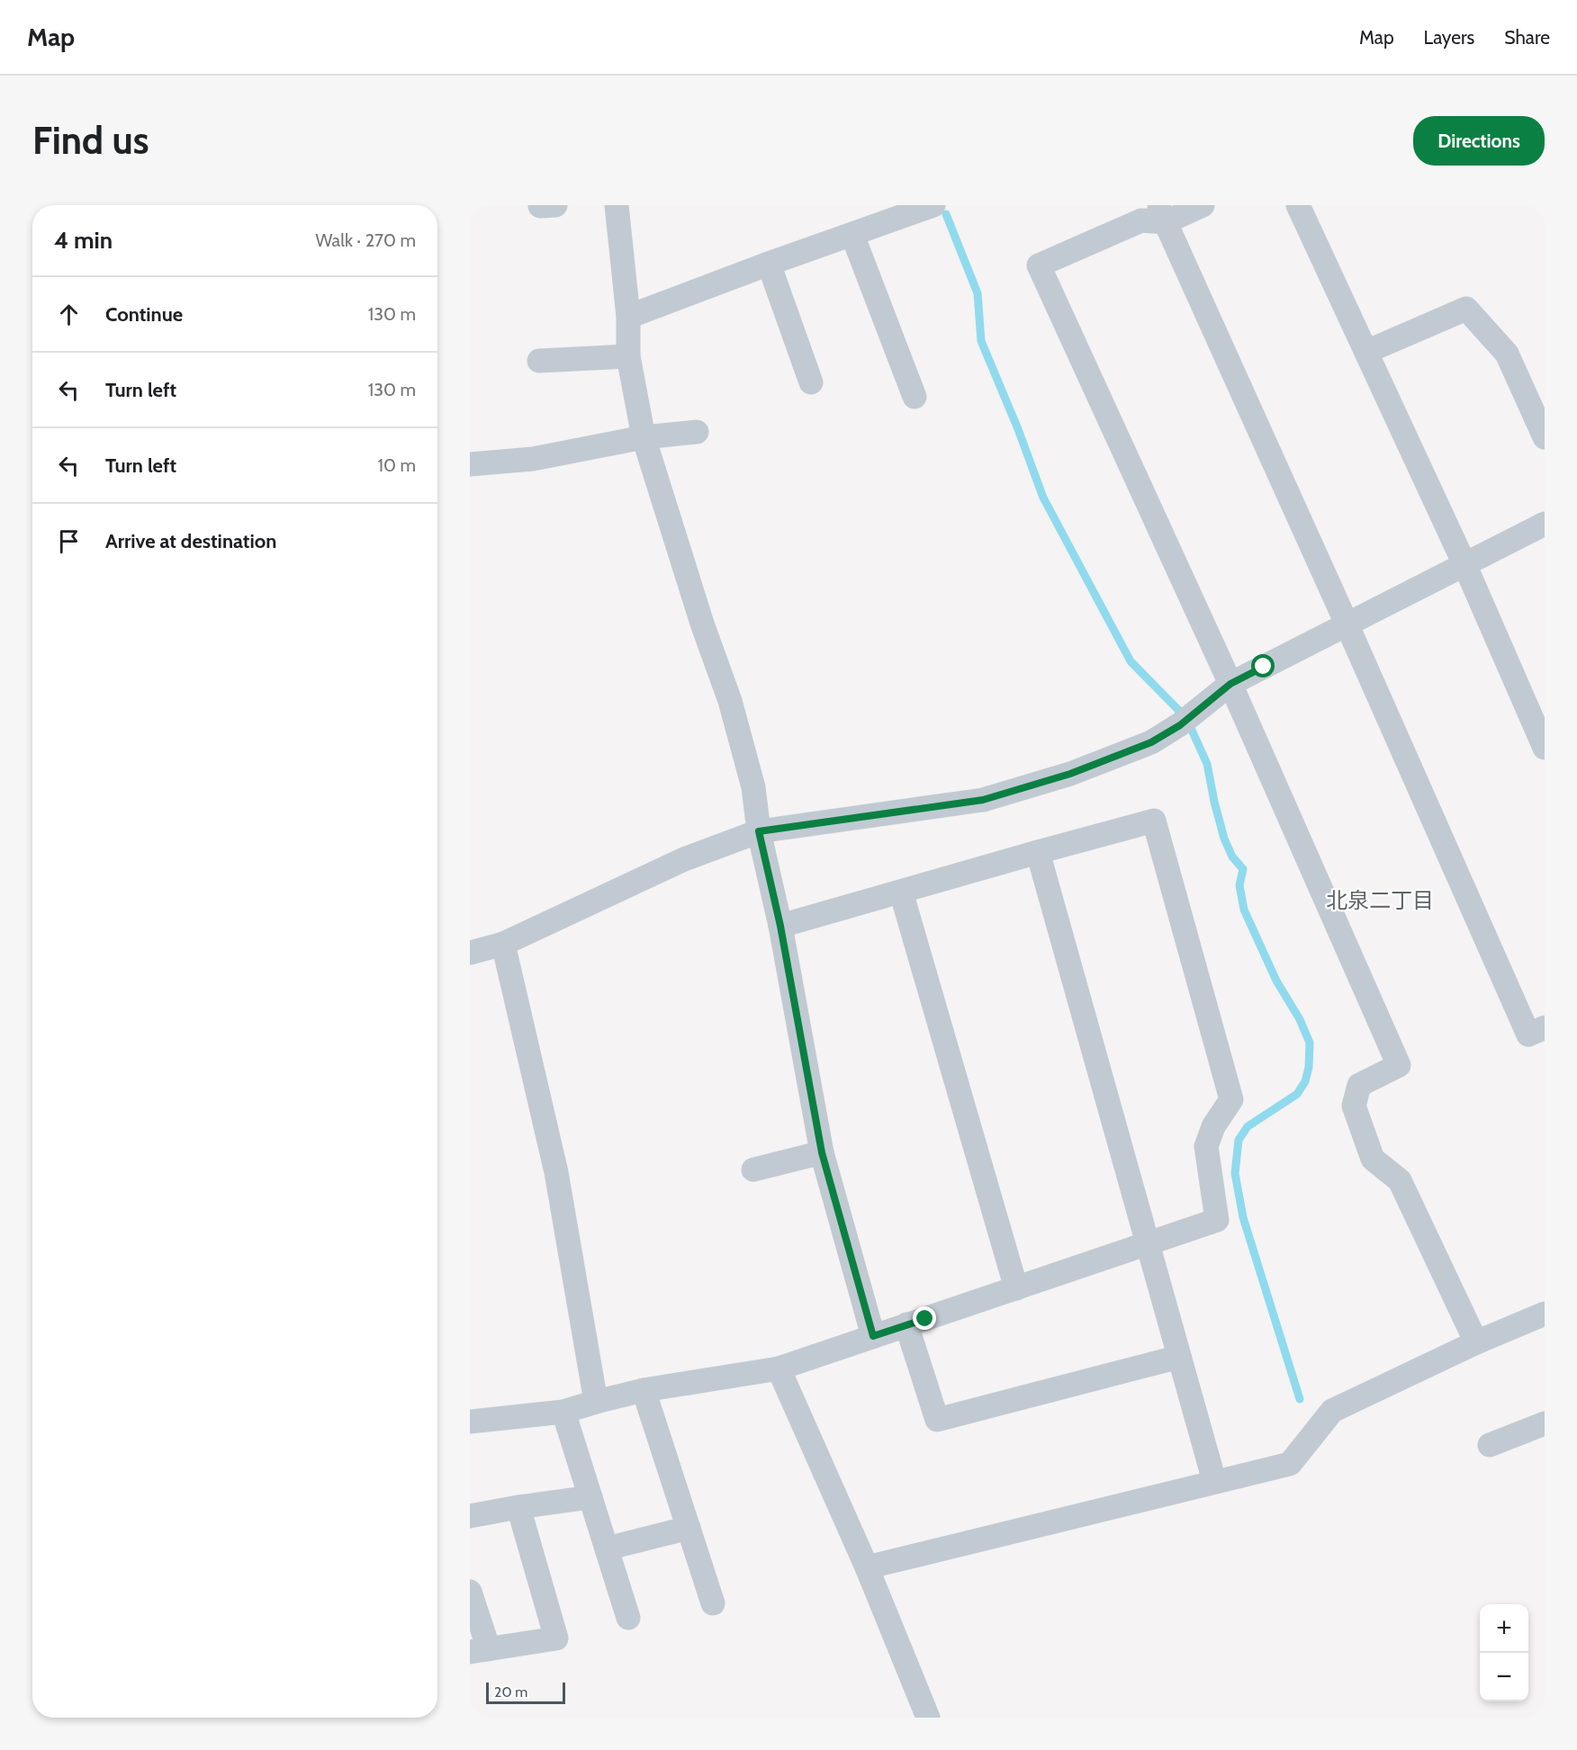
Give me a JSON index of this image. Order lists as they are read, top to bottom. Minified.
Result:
{"districts":["北泉二丁目"],"scale_bar":"20 m","page":{"header":"Map","nav":["Map","Layers","Share"],"buttons":"Directions","title":"Find us","heading":["4 min","Walk · 270 m"],"list":[["Continue","130 m"],["Turn left","130 m"],["Turn left","10 m"],"Arrive at destination"],"map_buttons":["+","−"],"scale":"20 m"}}
